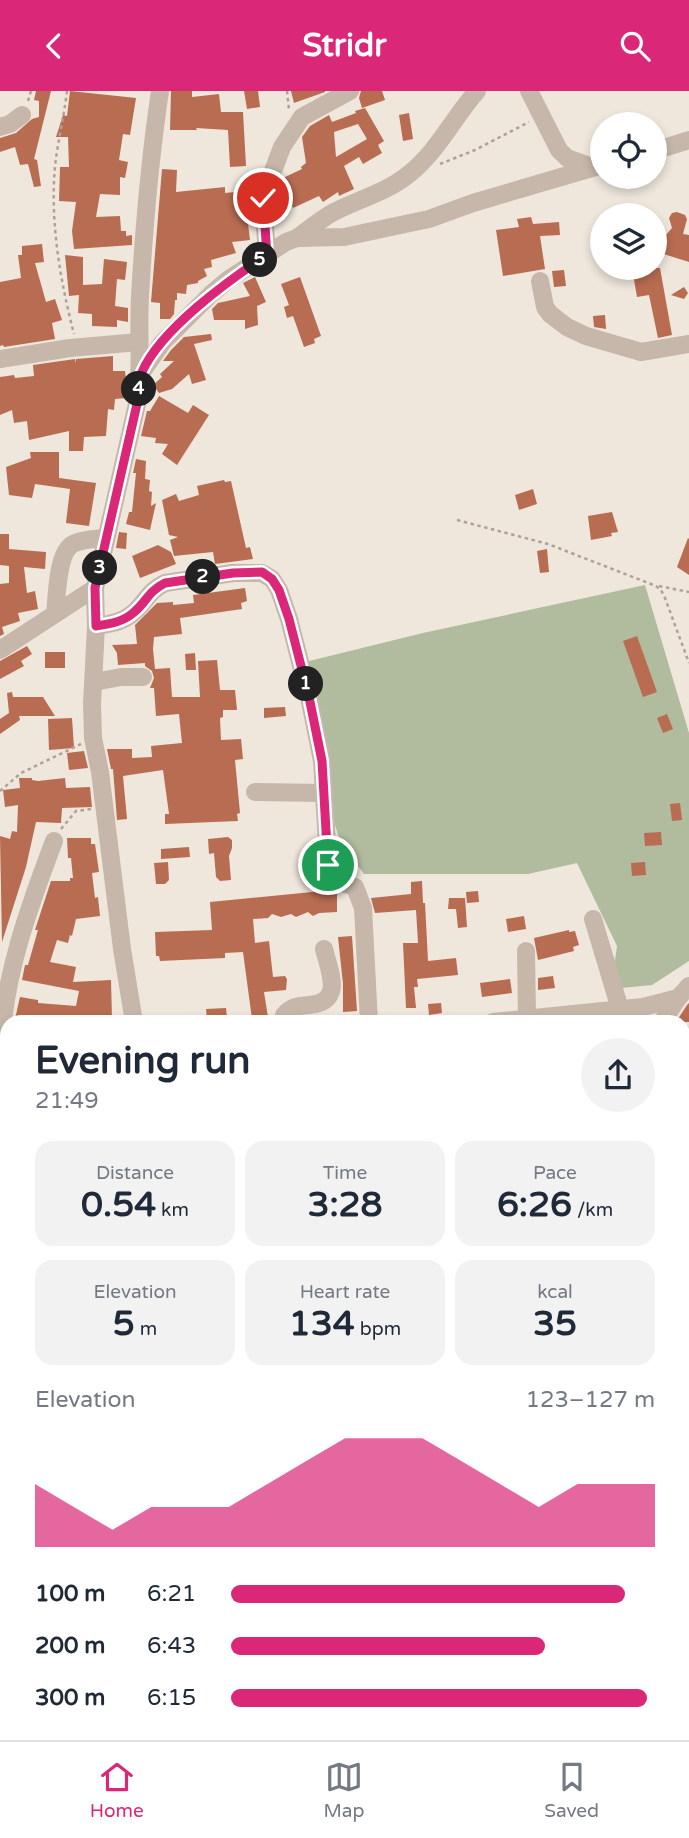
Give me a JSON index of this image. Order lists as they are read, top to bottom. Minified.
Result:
{"page":{"header":"Stridr","pins":["5","4","3","2","1"],"heading":["Evening run","21:49"],"stats":[["Distance","0.54 km"],["Time","3:28"],["Pace","6:26 /km"],["Elevation","5 m"],["Heart rate","134 bpm"],["kcal","35"]],"chart":["Elevation","123–127 m"],"list":[{"name":"100 m","note":"6:21"},{"name":"200 m","note":"6:43"},{"name":"300 m","note":"6:15"}],"tabs":["Home","Map","Saved"]}}
